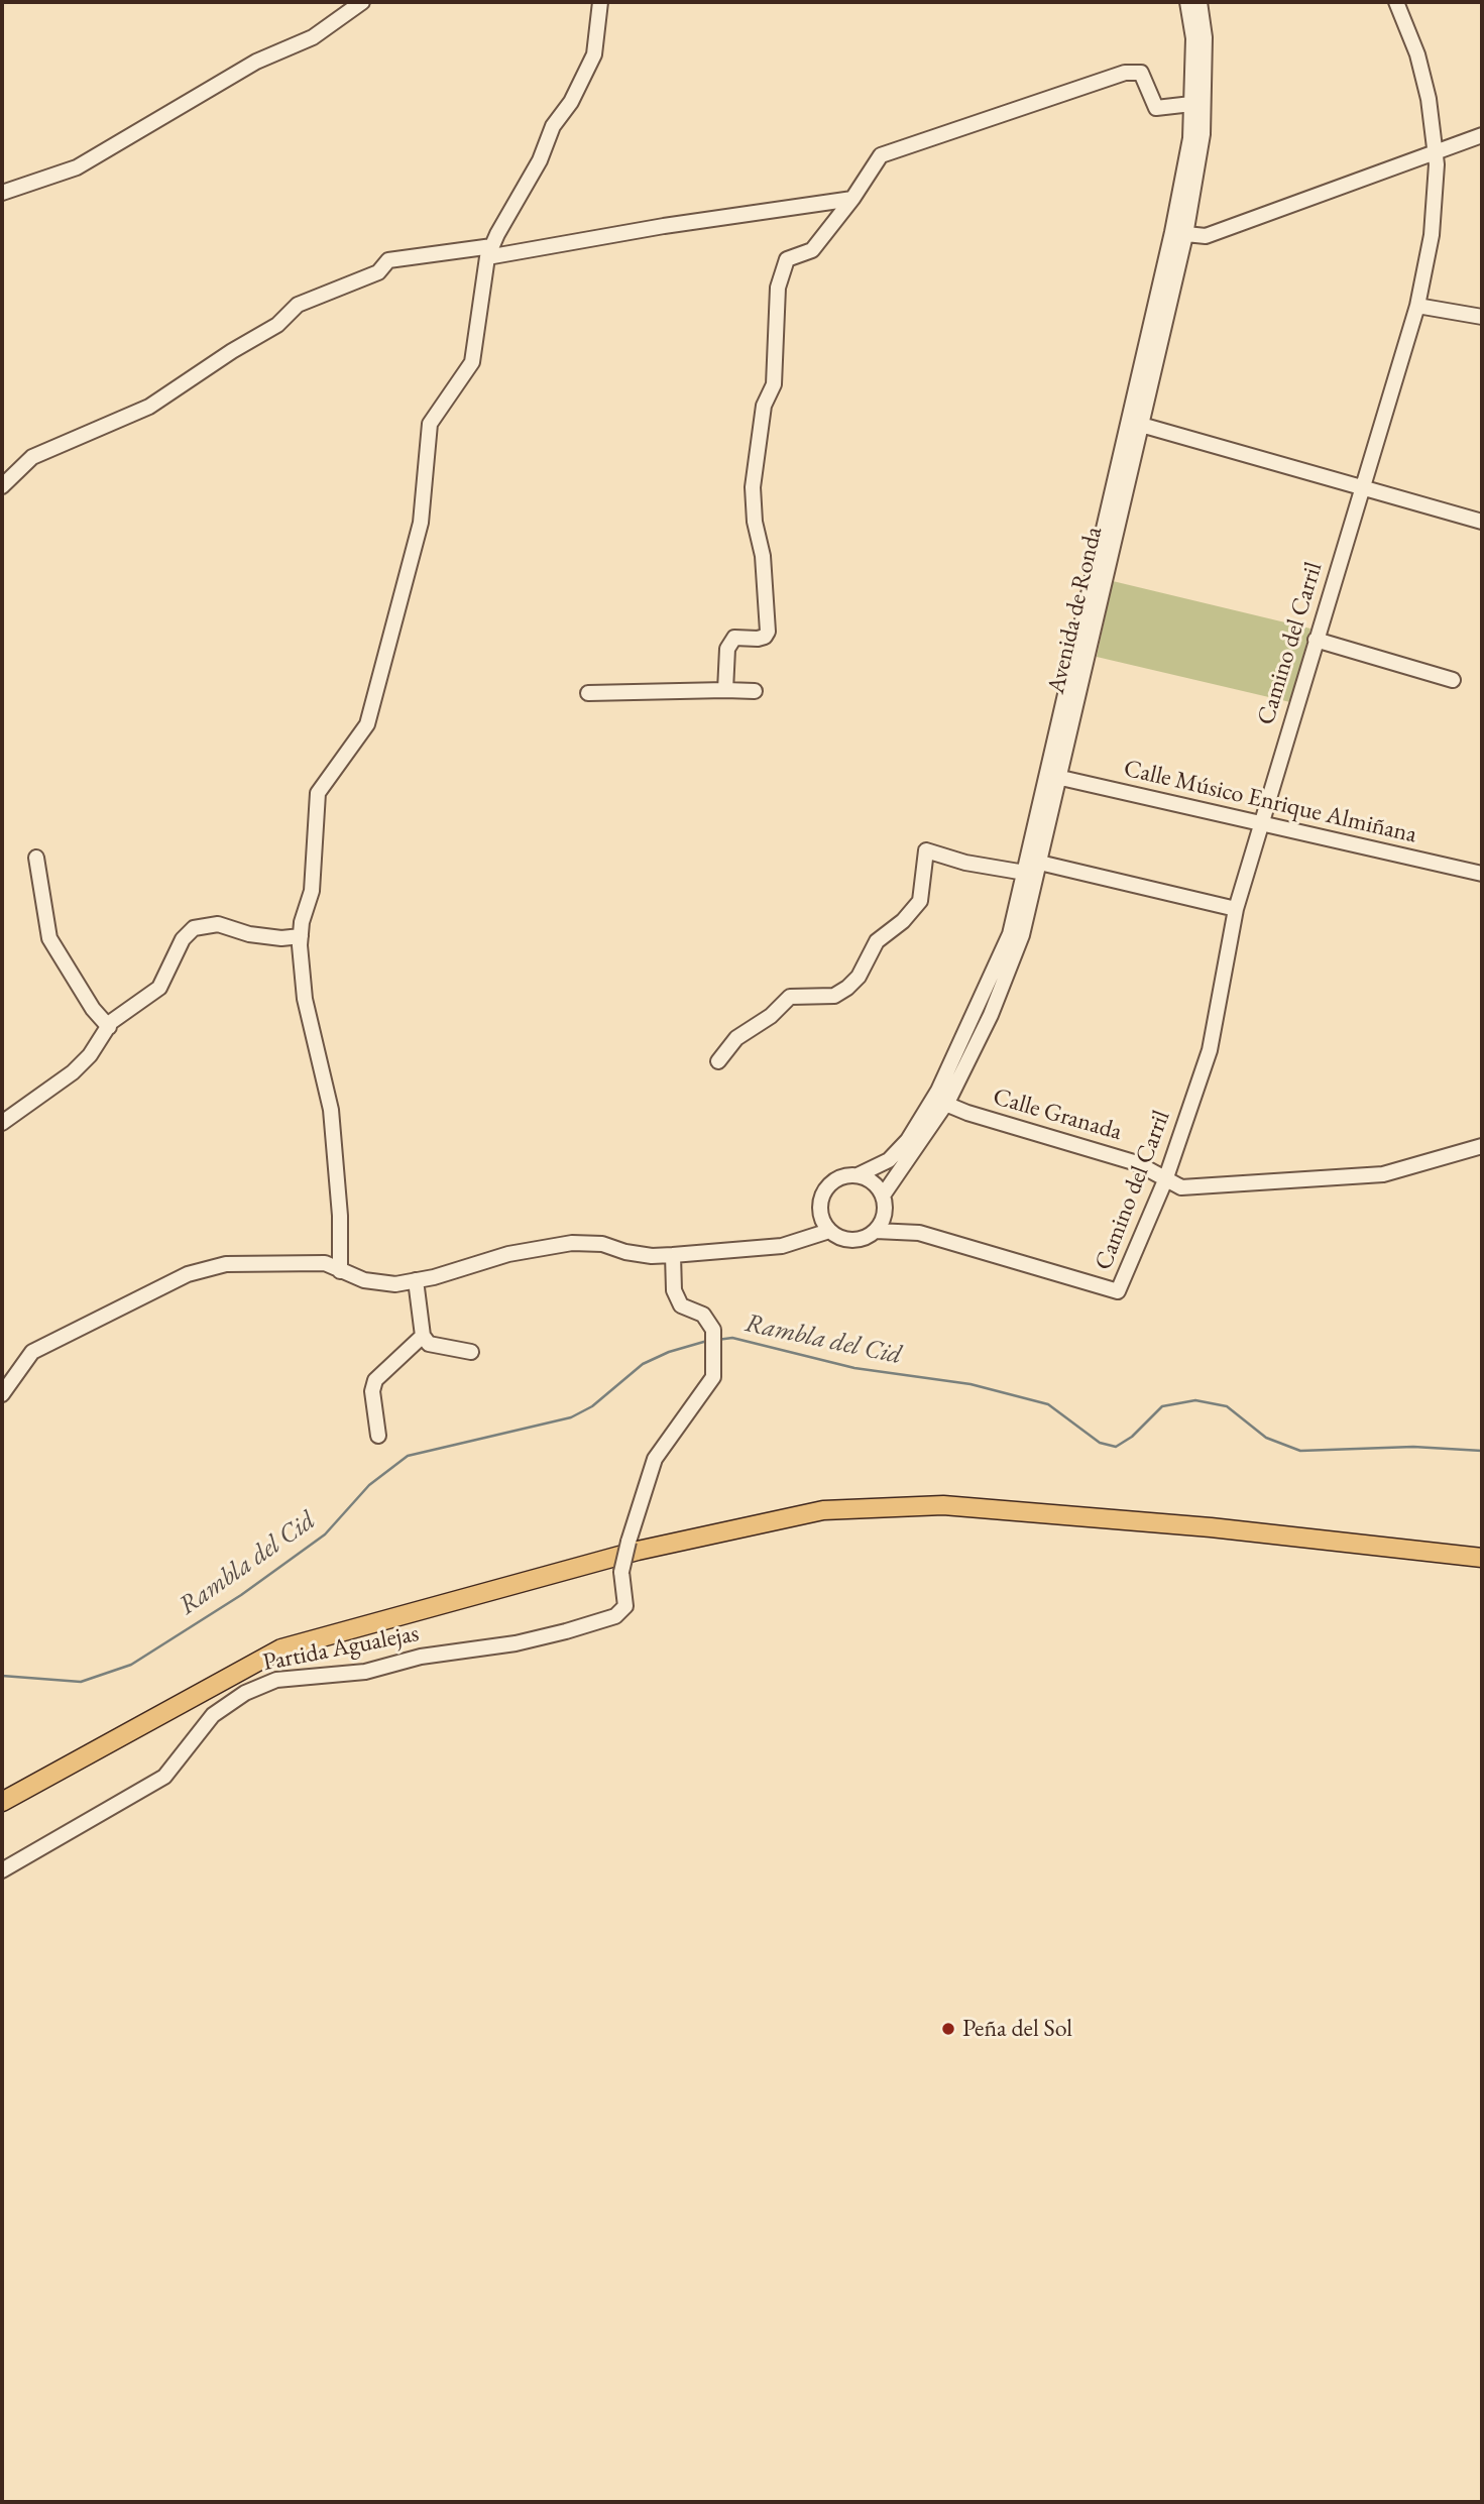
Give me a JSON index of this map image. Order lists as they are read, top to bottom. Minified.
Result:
{"streets":{"street":["Avenida de Ronda","Camino del Carril","Calle Músico Enrique Almiñana","Calle Granada","Partida Agualejas"]},"crossings":[["Avenida de Ronda","Calle Músico Enrique Almiñana"],["Avenida de Ronda","Calle Granada"],["Camino del Carril","Calle Músico Enrique Almiñana"],["Camino del Carril","Calle Granada"]],"water":["Rambla del Cid"],"places":["Peña del Sol"]}
